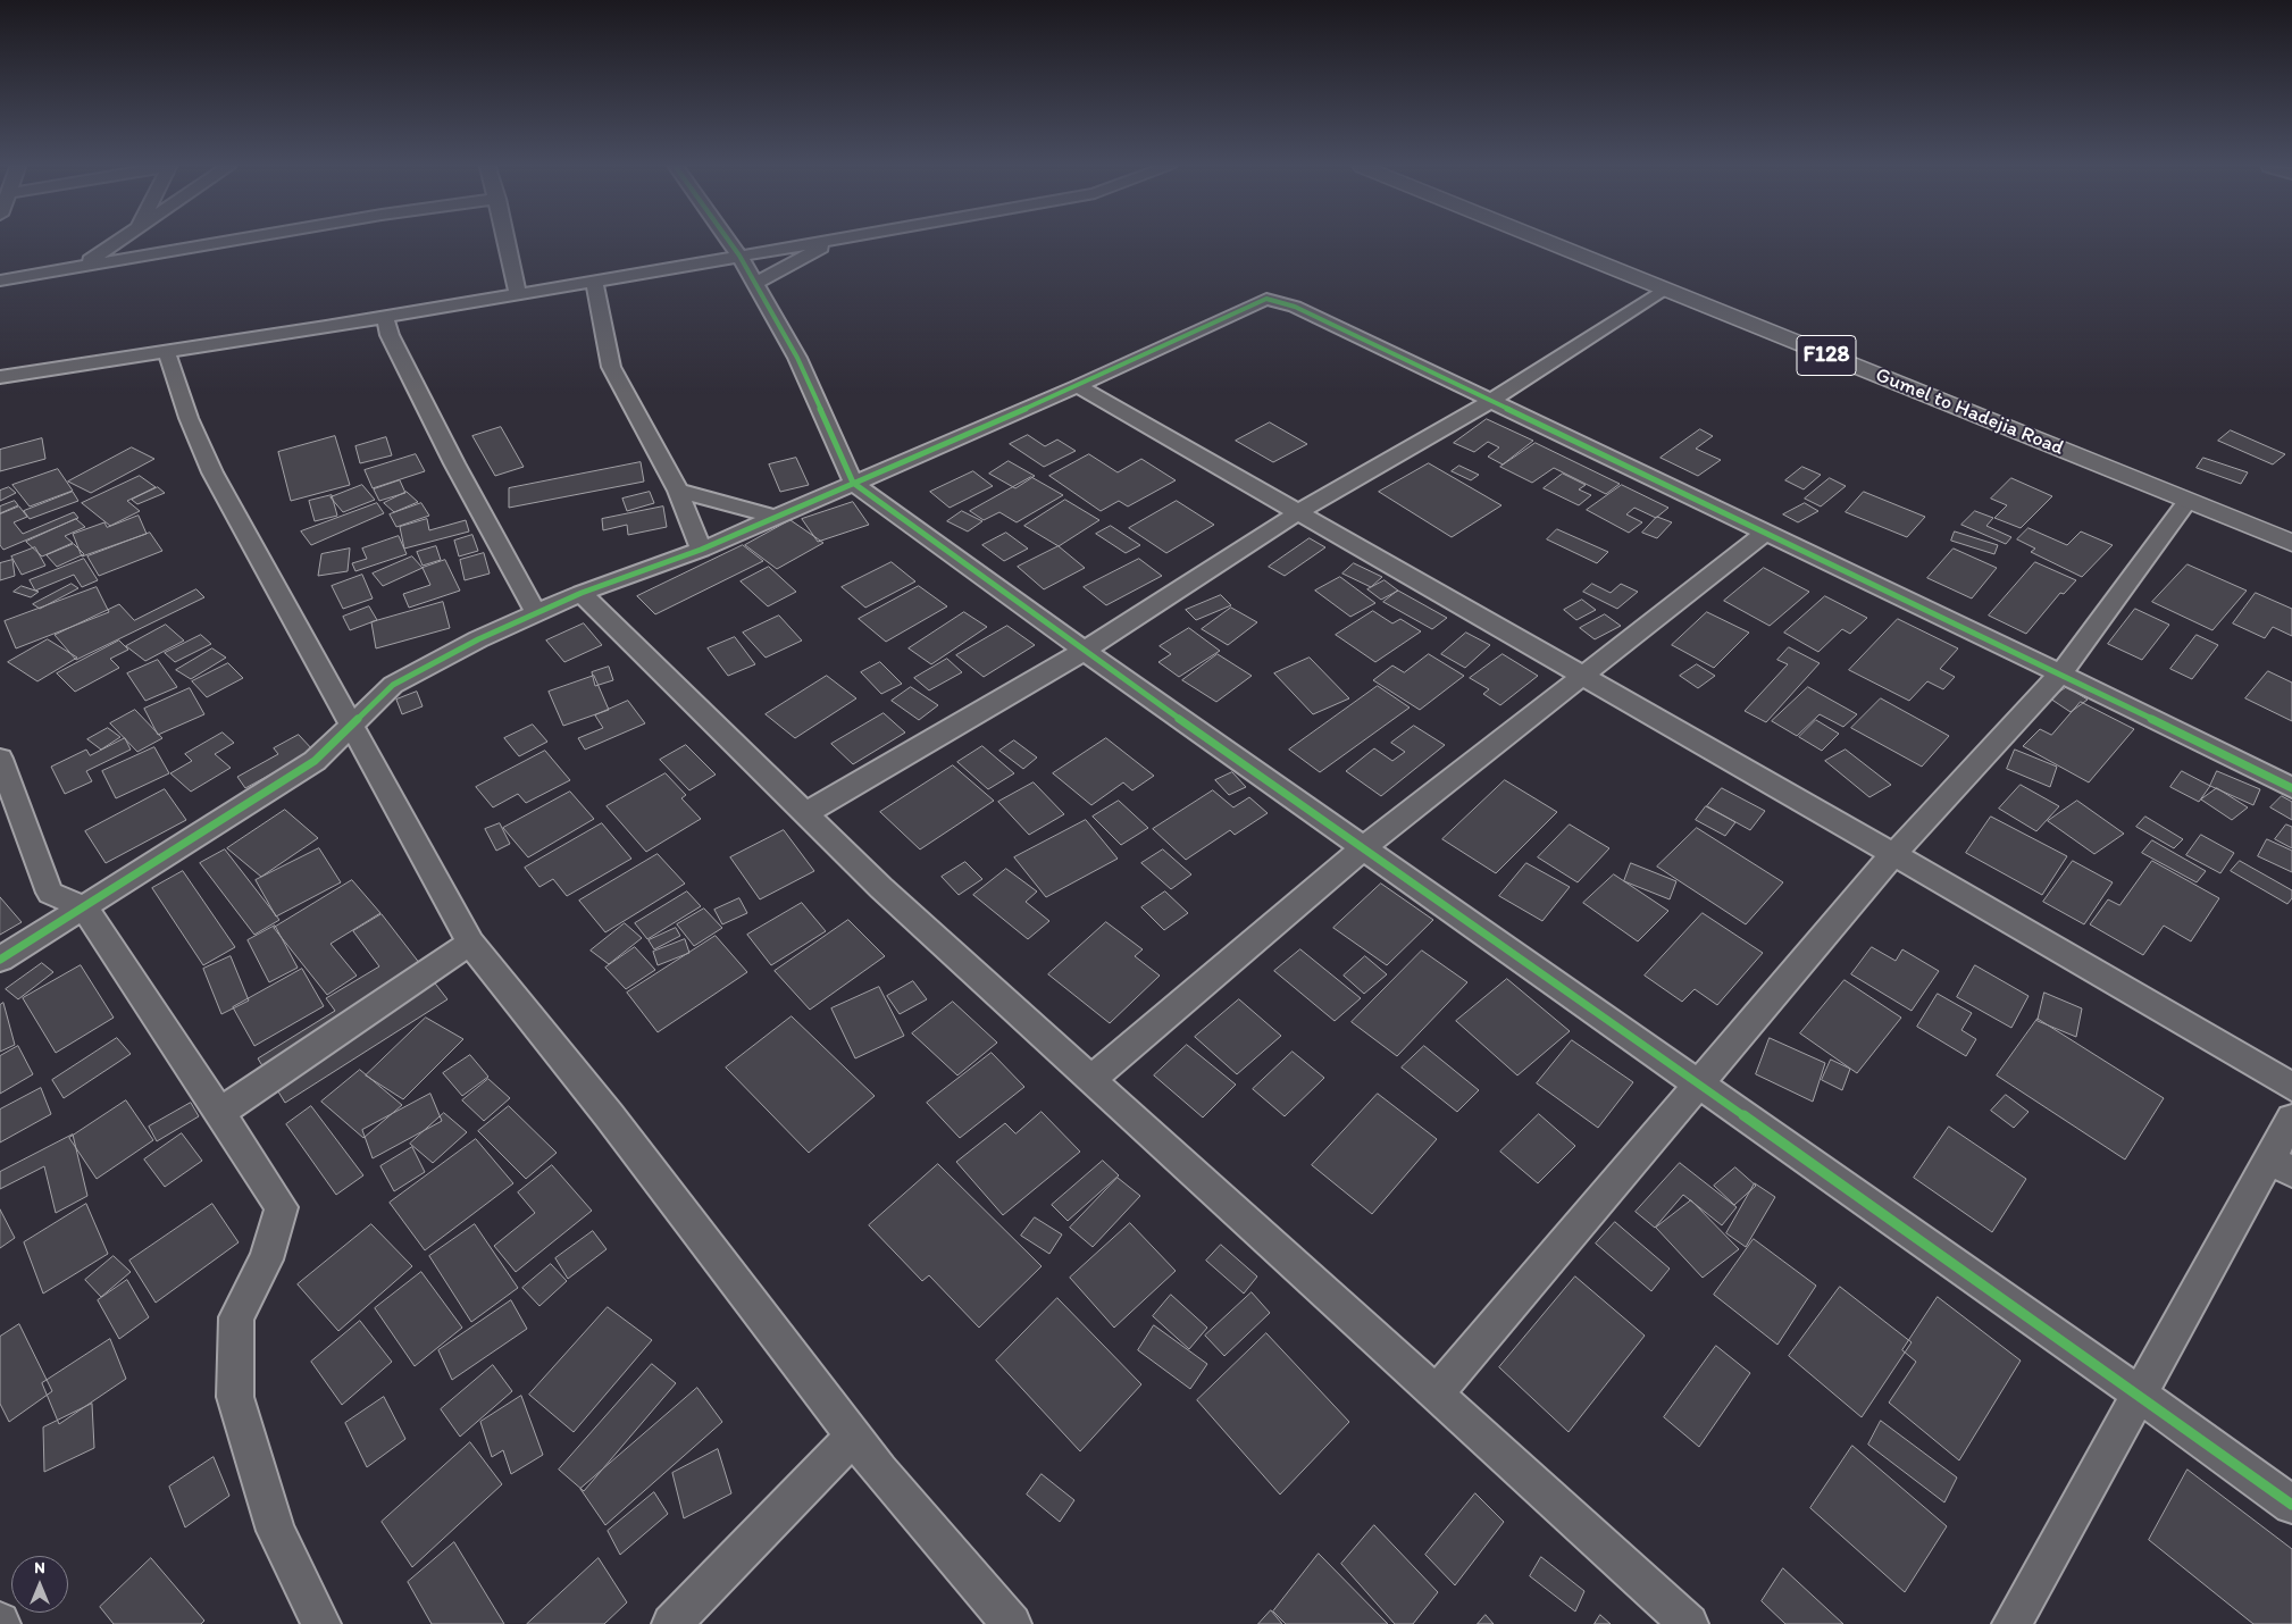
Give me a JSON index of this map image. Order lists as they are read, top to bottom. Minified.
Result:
{"streets":{"main road":["F128","Gumel to Hadejia Road"]},"north":"top"}
